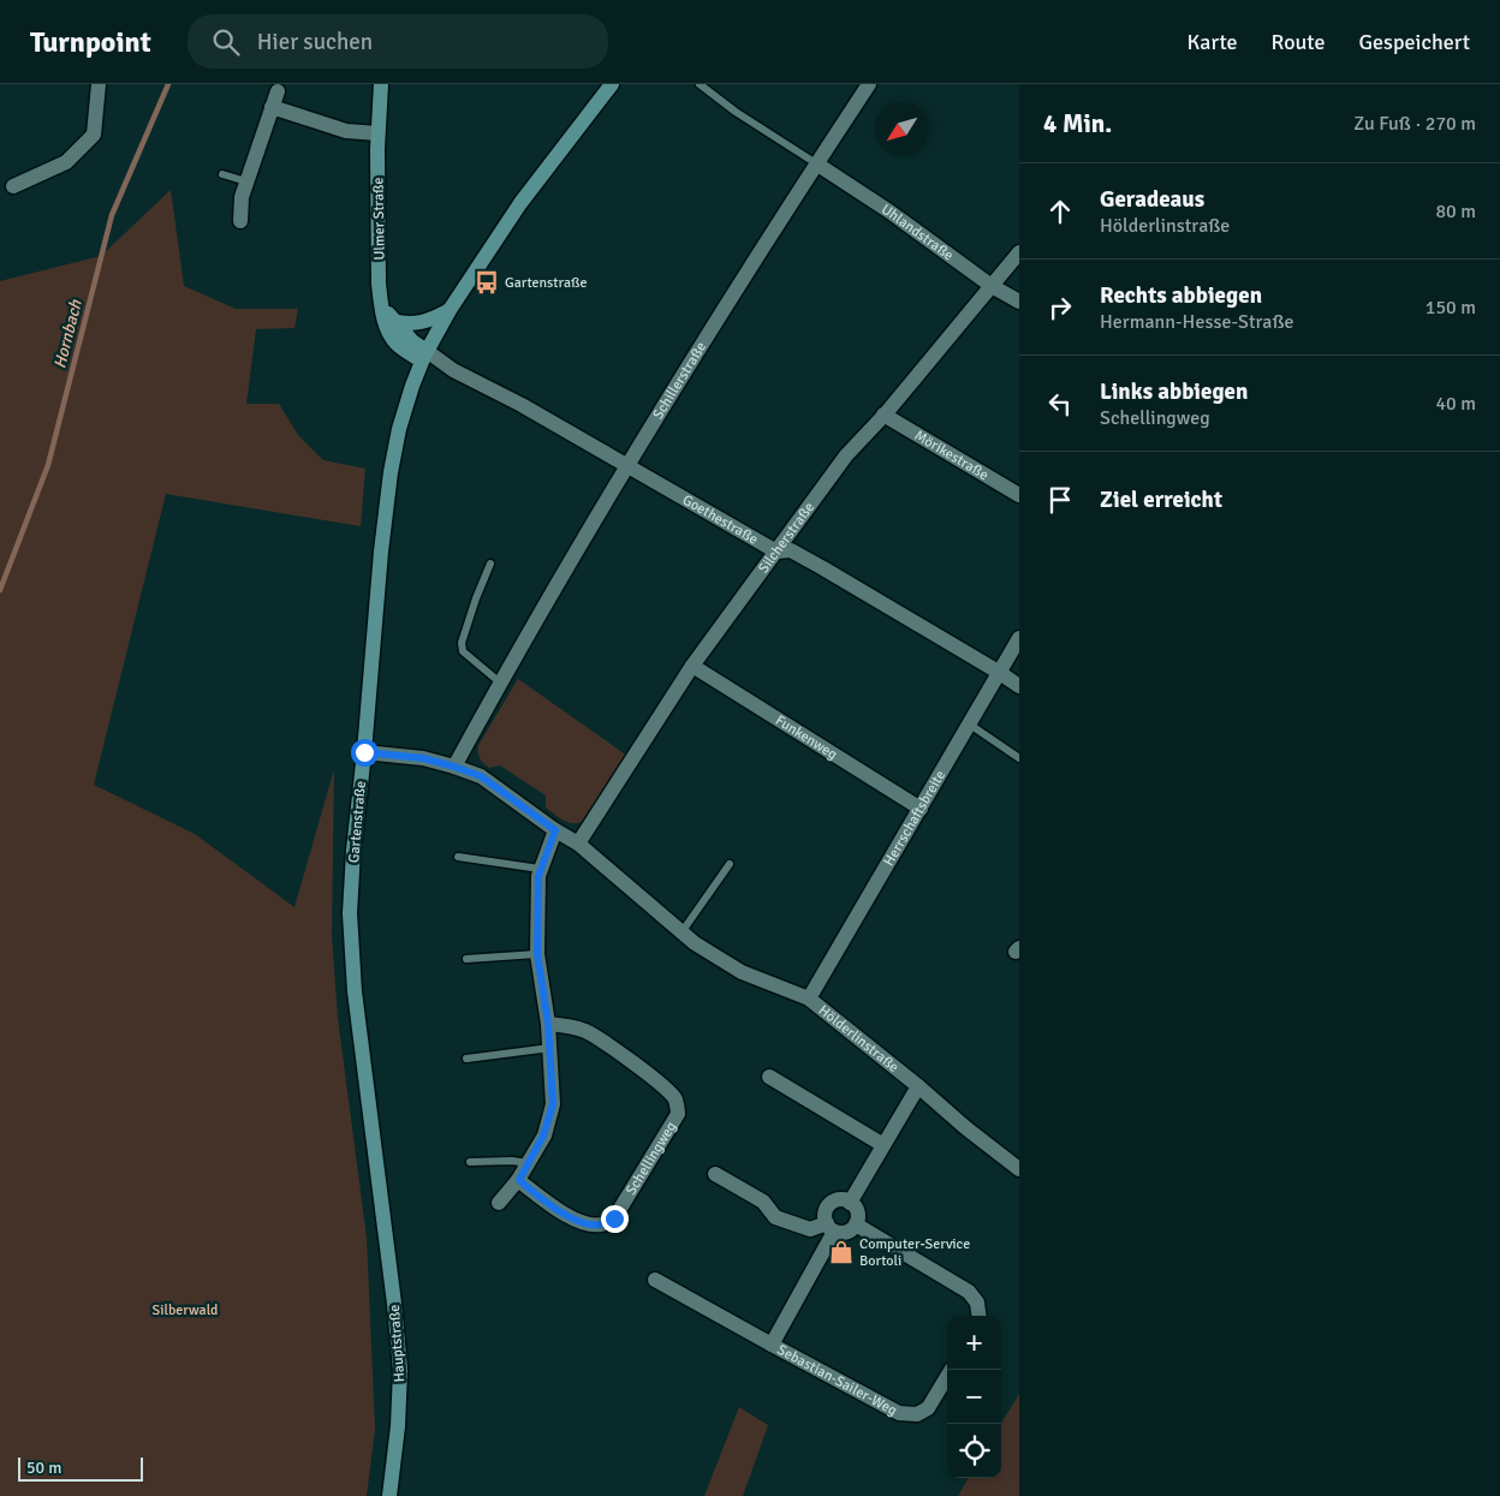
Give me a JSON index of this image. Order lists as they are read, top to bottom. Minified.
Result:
{"streets":{"main road":["Ulmer Straße","Gartenstraße","Hauptstraße"],"street":["Uhlandstraße","Schillerstraße","Mörikestraße","Goethestraße","Silcherstraße","Funkenweg","Herrschaftsbreite","Hölderlinstraße","Schellingweg","Sebastian-Sailer-Weg"]},"crossings":[["Ulmer Straße","Goethestraße"],["Ulmer Straße","Gartenstraße"],["Uhlandstraße","Schillerstraße"],["Uhlandstraße","Silcherstraße"],["Schillerstraße","Goethestraße"],["Schillerstraße","Hölderlinstraße"],["Mörikestraße","Silcherstraße"],["Goethestraße","Silcherstraße"],["Goethestraße","Herrschaftsbreite"],["Goethestraße","Gartenstraße"],["Silcherstraße","Funkenweg"],["Silcherstraße","Hölderlinstraße"],["Funkenweg","Herrschaftsbreite"],["Herrschaftsbreite","Hölderlinstraße"],["Gartenstraße","Hölderlinstraße"],["Gartenstraße","Hauptstraße"]],"water":["Hornbach"],"parks":["Silberwald"],"places":{"bus stop":["Gartenstraße"],"shop":["Computer-Service Bortoli"]},"scale_bar":"50 m","north":"bottom left","page":{"header":"Turnpoint","search":"Hier suchen","nav":["Karte","Route","Gespeichert"],"heading":["4 Min.","Zu Fuß · 270 m"],"list":[["Geradeaus","Hölderlinstraße","80 m"],["Rechts abbiegen","Hermann-Hesse-Straße","150 m"],["Links abbiegen","Schellingweg","40 m"],"Ziel erreicht"],"map_buttons":["+","−"],"scale":"50 m"}}
